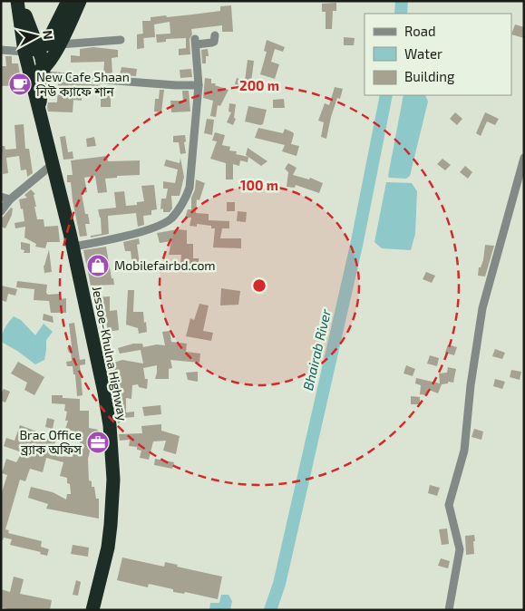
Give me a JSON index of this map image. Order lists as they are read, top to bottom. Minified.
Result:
{"streets":{"highway":["Jessoe-Khulna Highway"]},"water":["Bhairab River"],"places":{"cafe":["New Cafe Shaan নিউ ক্যাফে শান"],"shop":["Mobilefairbd.com"],"office":["Brac Office ব্র্যাক অফিস"]},"legend":["Road","Water","Building"],"north":"right","rings":["200 m","100 m"]}
